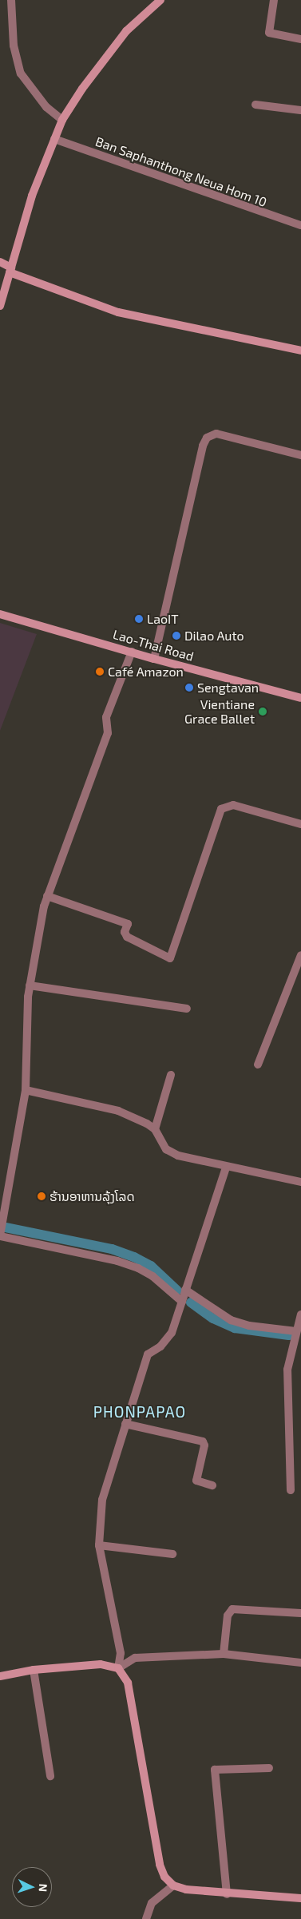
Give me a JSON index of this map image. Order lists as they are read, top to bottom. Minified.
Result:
{"streets":{"street":["Ban Saphanthong Neua Hom 10","Lao-Thai Road"]},"districts":["PHONPAPAO"],"places":["LaoIT","Dilao Auto","Café Amazon","Sengtavan","Vientiane Grace Ballet","ຮ້ານອາຫານລຸ້ງໂລດ"],"north":"right"}
